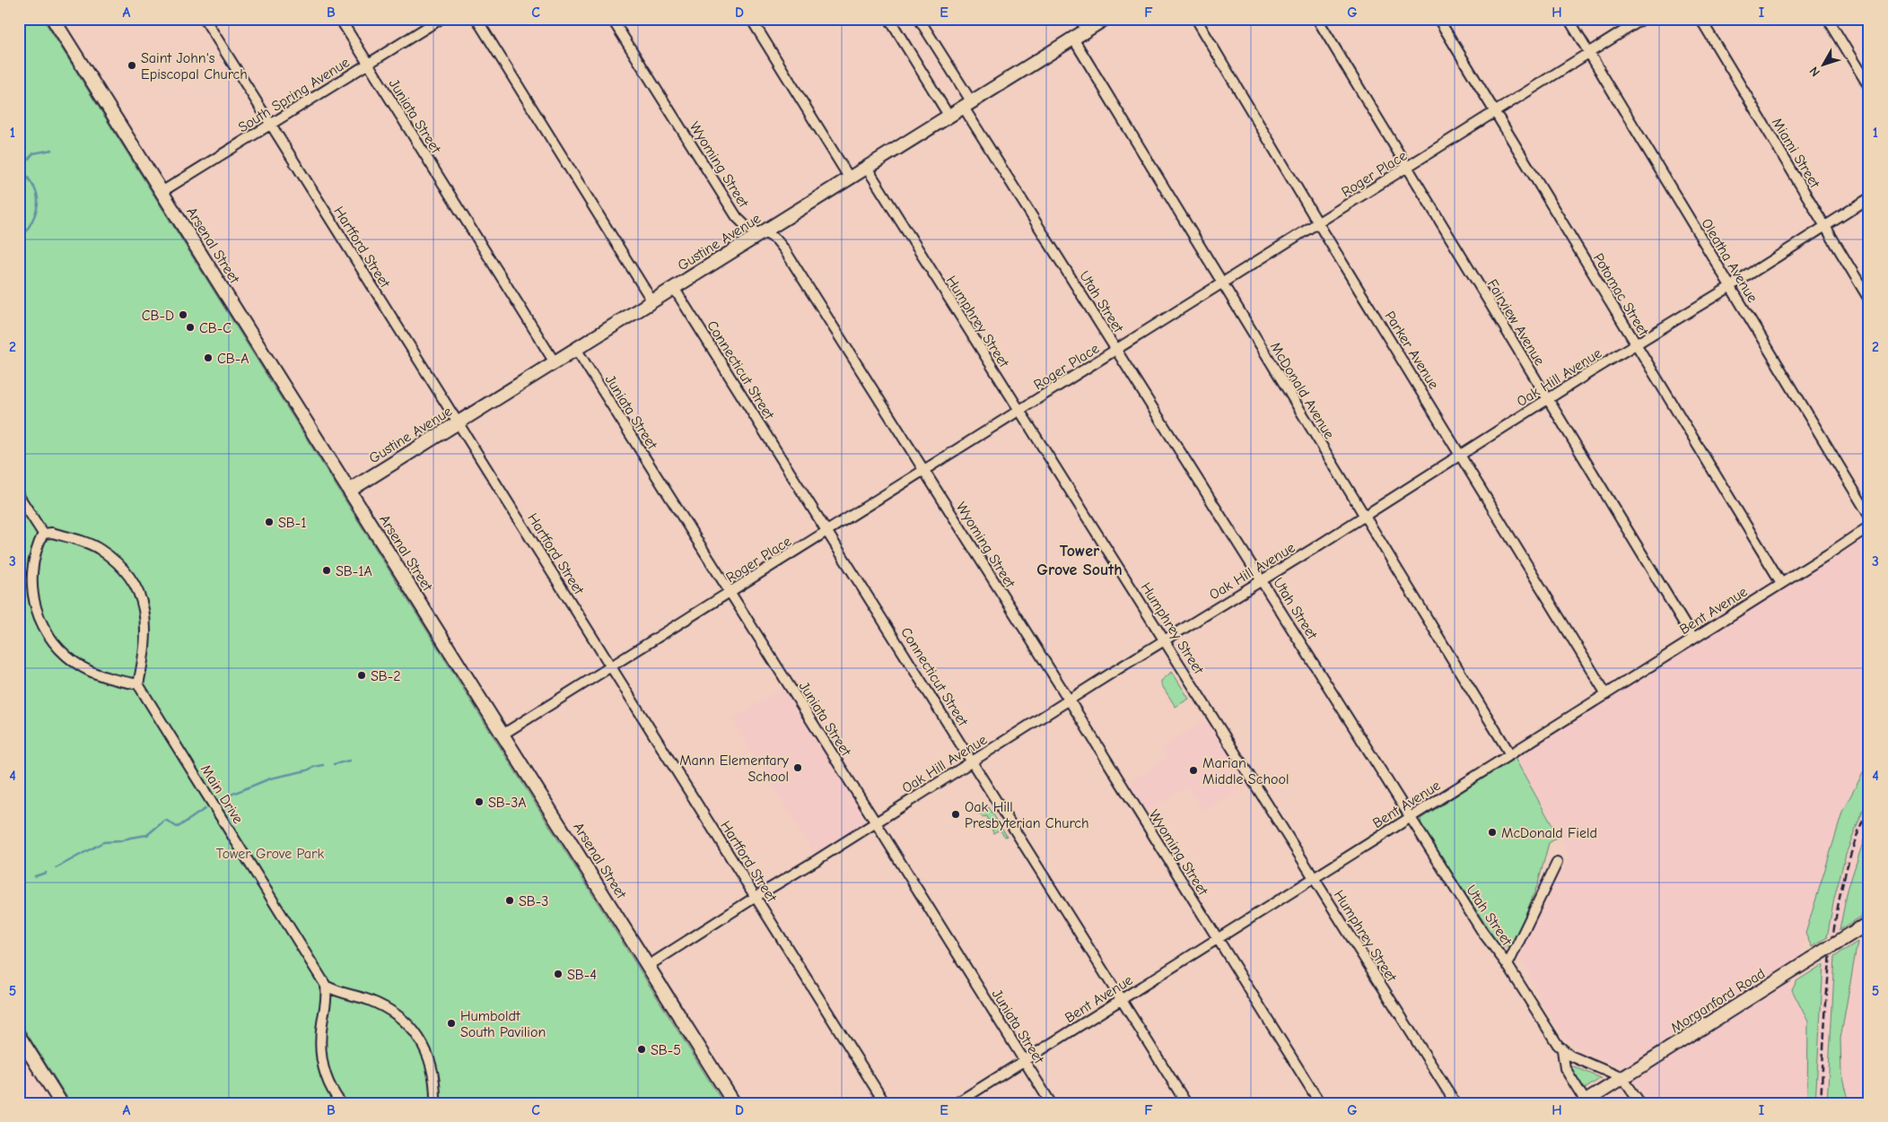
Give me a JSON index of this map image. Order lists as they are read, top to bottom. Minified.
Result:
{"streets":{"street":["South Spring Avenue","Juniata Street","Miami Street","Wyoming Street","Roger Place","Gustine Avenue","Arsenal Street","Hartford Street","Oleatha Avenue","Potomac Street","Utah Street","Humphrey Street","Fairview Avenue","Parker Avenue","Connecticut Street","Oak Hill Avenue","McDonald Avenue","Bent Avenue","Main Drive","Morganford Road"]},"crossings":[["South Spring Avenue","Juniata Street"],["South Spring Avenue","Arsenal Street"],["South Spring Avenue","Hartford Street"],["Juniata Street","Roger Place"],["Juniata Street","Gustine Avenue"],["Juniata Street","Oak Hill Avenue"],["Juniata Street","Bent Avenue"],["Miami Street","Oak Hill Avenue"],["Wyoming Street","Roger Place"],["Wyoming Street","Gustine Avenue"],["Wyoming Street","Oak Hill Avenue"],["Wyoming Street","Bent Avenue"],["Roger Place","Arsenal Street"],["Roger Place","Hartford Street"],["Roger Place","Oleatha Avenue"],["Roger Place","Potomac Street"],["Roger Place","Utah Street"],["Roger Place","Humphrey Street"],["Roger Place","Fairview Avenue"],["Roger Place","Parker Avenue"],["Roger Place","Connecticut Street"],["Roger Place","McDonald Avenue"],["Gustine Avenue","Arsenal Street"],["Gustine Avenue","Hartford Street"],["Gustine Avenue","Utah Street"],["Gustine Avenue","Humphrey Street"],["Gustine Avenue","Connecticut Street"],["Gustine Avenue","McDonald Avenue"],["Arsenal Street","Oak Hill Avenue"],["Hartford Street","Oak Hill Avenue"],["Oleatha Avenue","Oak Hill Avenue"],["Potomac Street","Oak Hill Avenue"],["Potomac Street","Bent Avenue"],["Utah Street","Oak Hill Avenue"],["Utah Street","Bent Avenue"],["Utah Street","Morganford Road"],["Humphrey Street","Oak Hill Avenue"],["Humphrey Street","Bent Avenue"],["Fairview Avenue","Oak Hill Avenue"],["Fairview Avenue","Bent Avenue"],["Parker Avenue","Oak Hill Avenue"],["Parker Avenue","Bent Avenue"],["Connecticut Street","Oak Hill Avenue"],["Connecticut Street","Bent Avenue"],["Oak Hill Avenue","McDonald Avenue"],["McDonald Avenue","Bent Avenue"]],"districts":["Tower Grove South"],"parks":["Tower Grove Park"],"places":["Saint John's Episcopal Church","CB-D","CB-C","CB-A","SB-1","SB-1A","SB-2","Mann Elementary School","Marian Middle School","SB-3A","Oak Hill Presbyterian Church","McDonald Field","SB-3","SB-4","Humboldt South Pavilion","SB-5"],"north":"bottom left","grid":{"columns":["A","B","C","D","E","F","G","H","I"],"rows":["1","2","3","4","5"]}}
